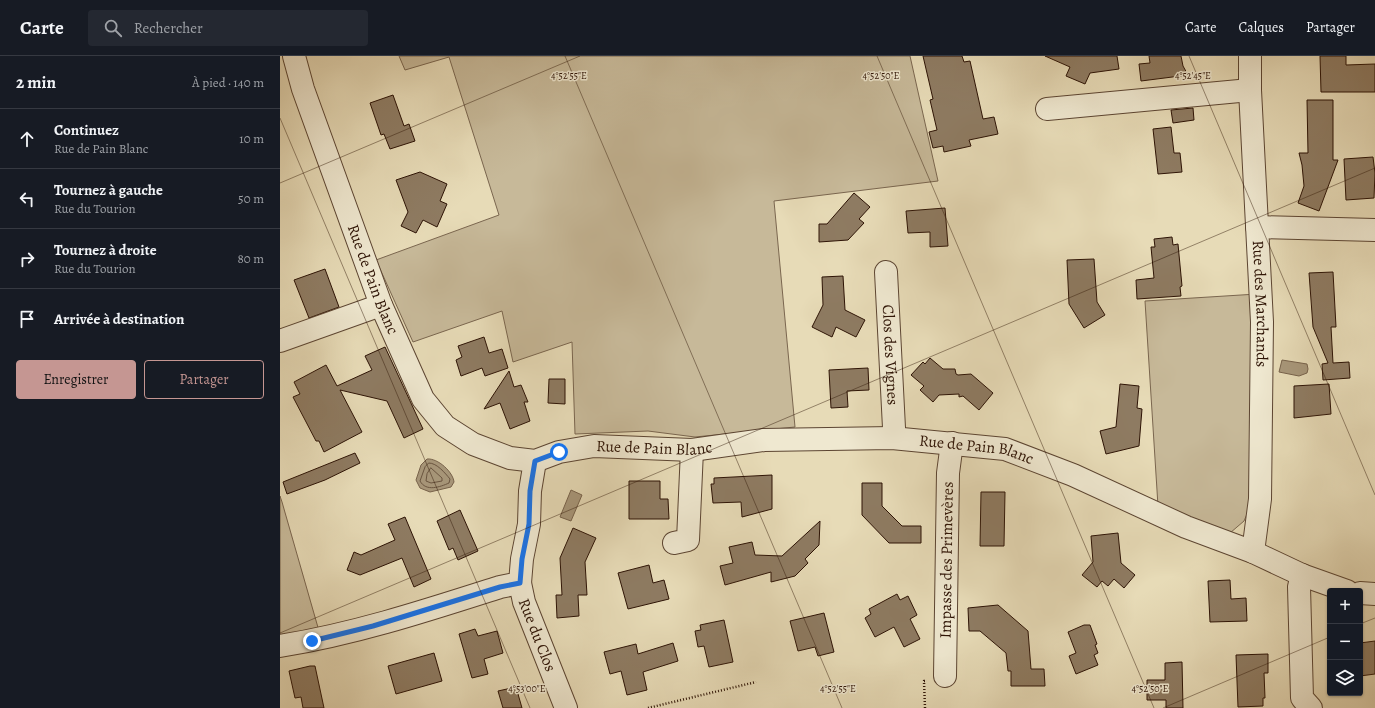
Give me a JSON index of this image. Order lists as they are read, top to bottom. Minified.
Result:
{"streets":{"street":["Rue de Pain Blanc","Rue des Marchands","Clos des Vignes","Impasse des Primevères","Rue du Clos"]},"crossings":[["Rue de Pain Blanc","Rue des Marchands"],["Rue de Pain Blanc","Clos des Vignes"],["Rue de Pain Blanc","Impasse des Primevères"],["Rue de Pain Blanc","Rue du Clos"]],"page":{"header":"Carte","search":"Rechercher","nav":["Carte","Calques","Partager"],"heading":["2 min","À pied · 140 m"],"list":[["Continuez","Rue de Pain Blanc","10 m"],["Tournez à gauche","Rue du Tourion","50 m"],["Tournez à droite","Rue du Tourion","80 m"],"Arrivée à destination"],"buttons":["Enregistrer","Partager"],"map_buttons":["+","−"]},"coordinates":["4°52'55\"E","4°52'50\"E","4°52'45\"E","4°53'00\"E"]}
